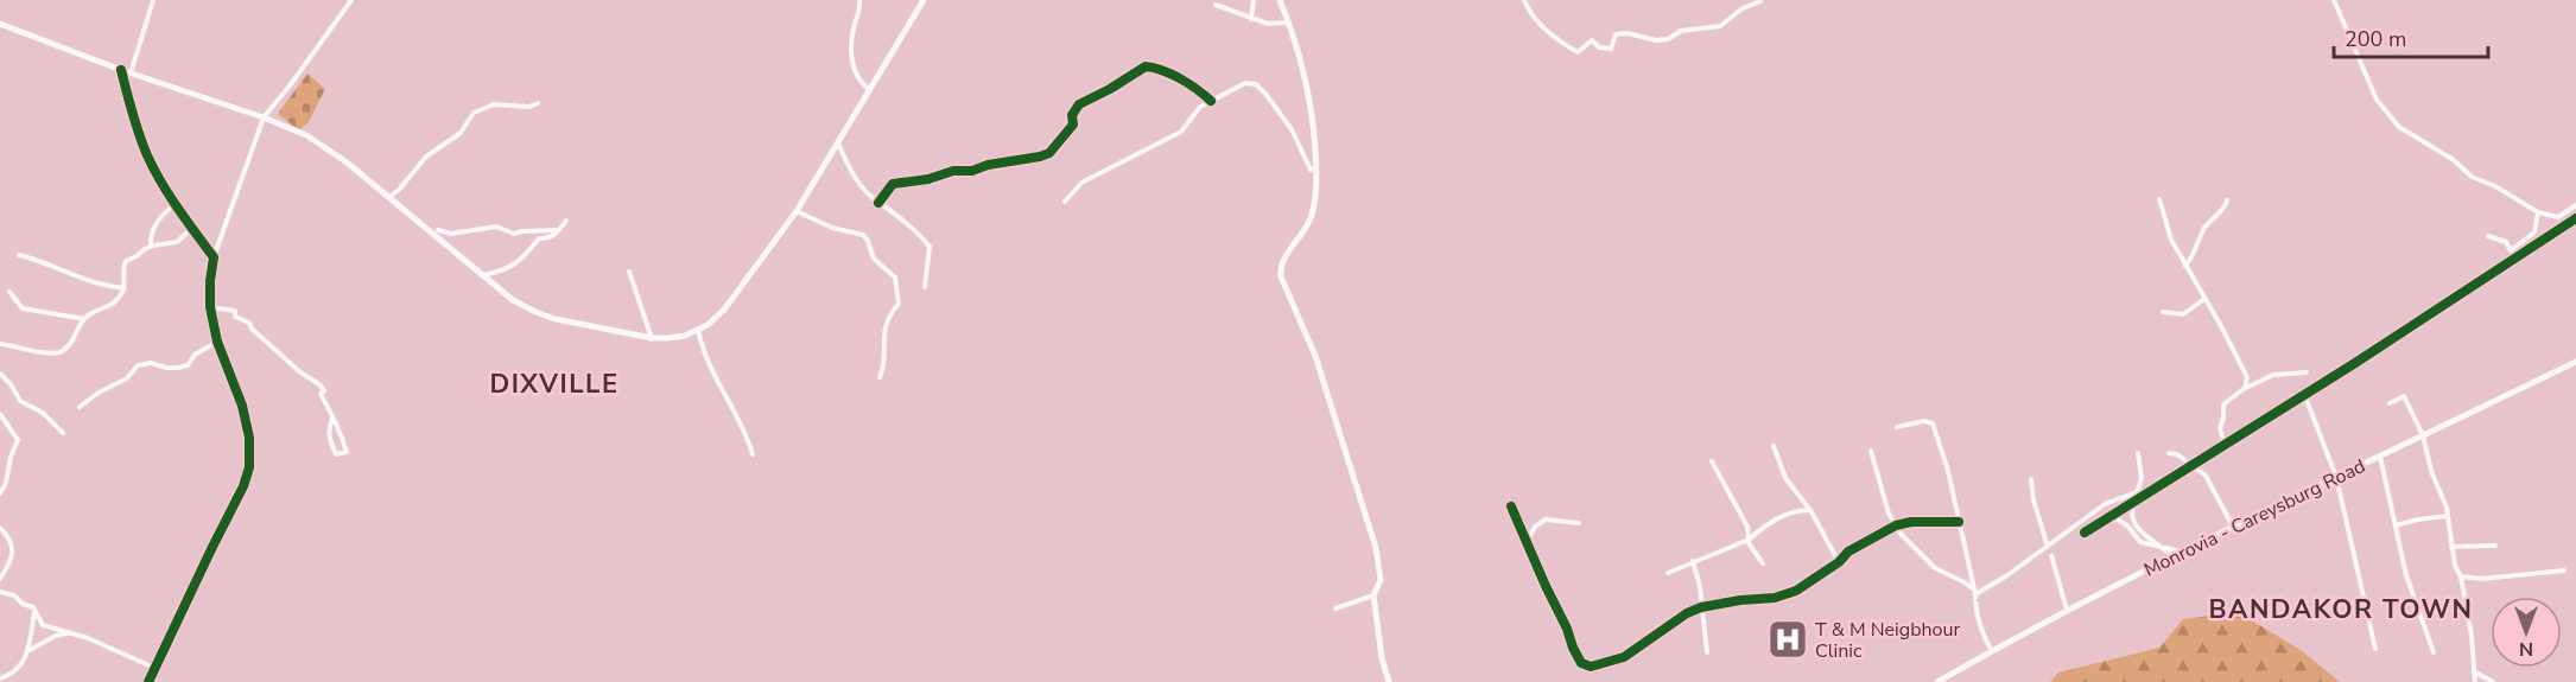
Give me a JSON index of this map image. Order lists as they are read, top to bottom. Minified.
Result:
{"streets":{"main road":["Monrovia - Careysburg Road"]},"districts":["DIXVILLE","BANDAKOR TOWN"],"places":{"hospital":["T & M Neigbhour Clinic"]},"scale_bar":"200 m","north":"bottom"}
